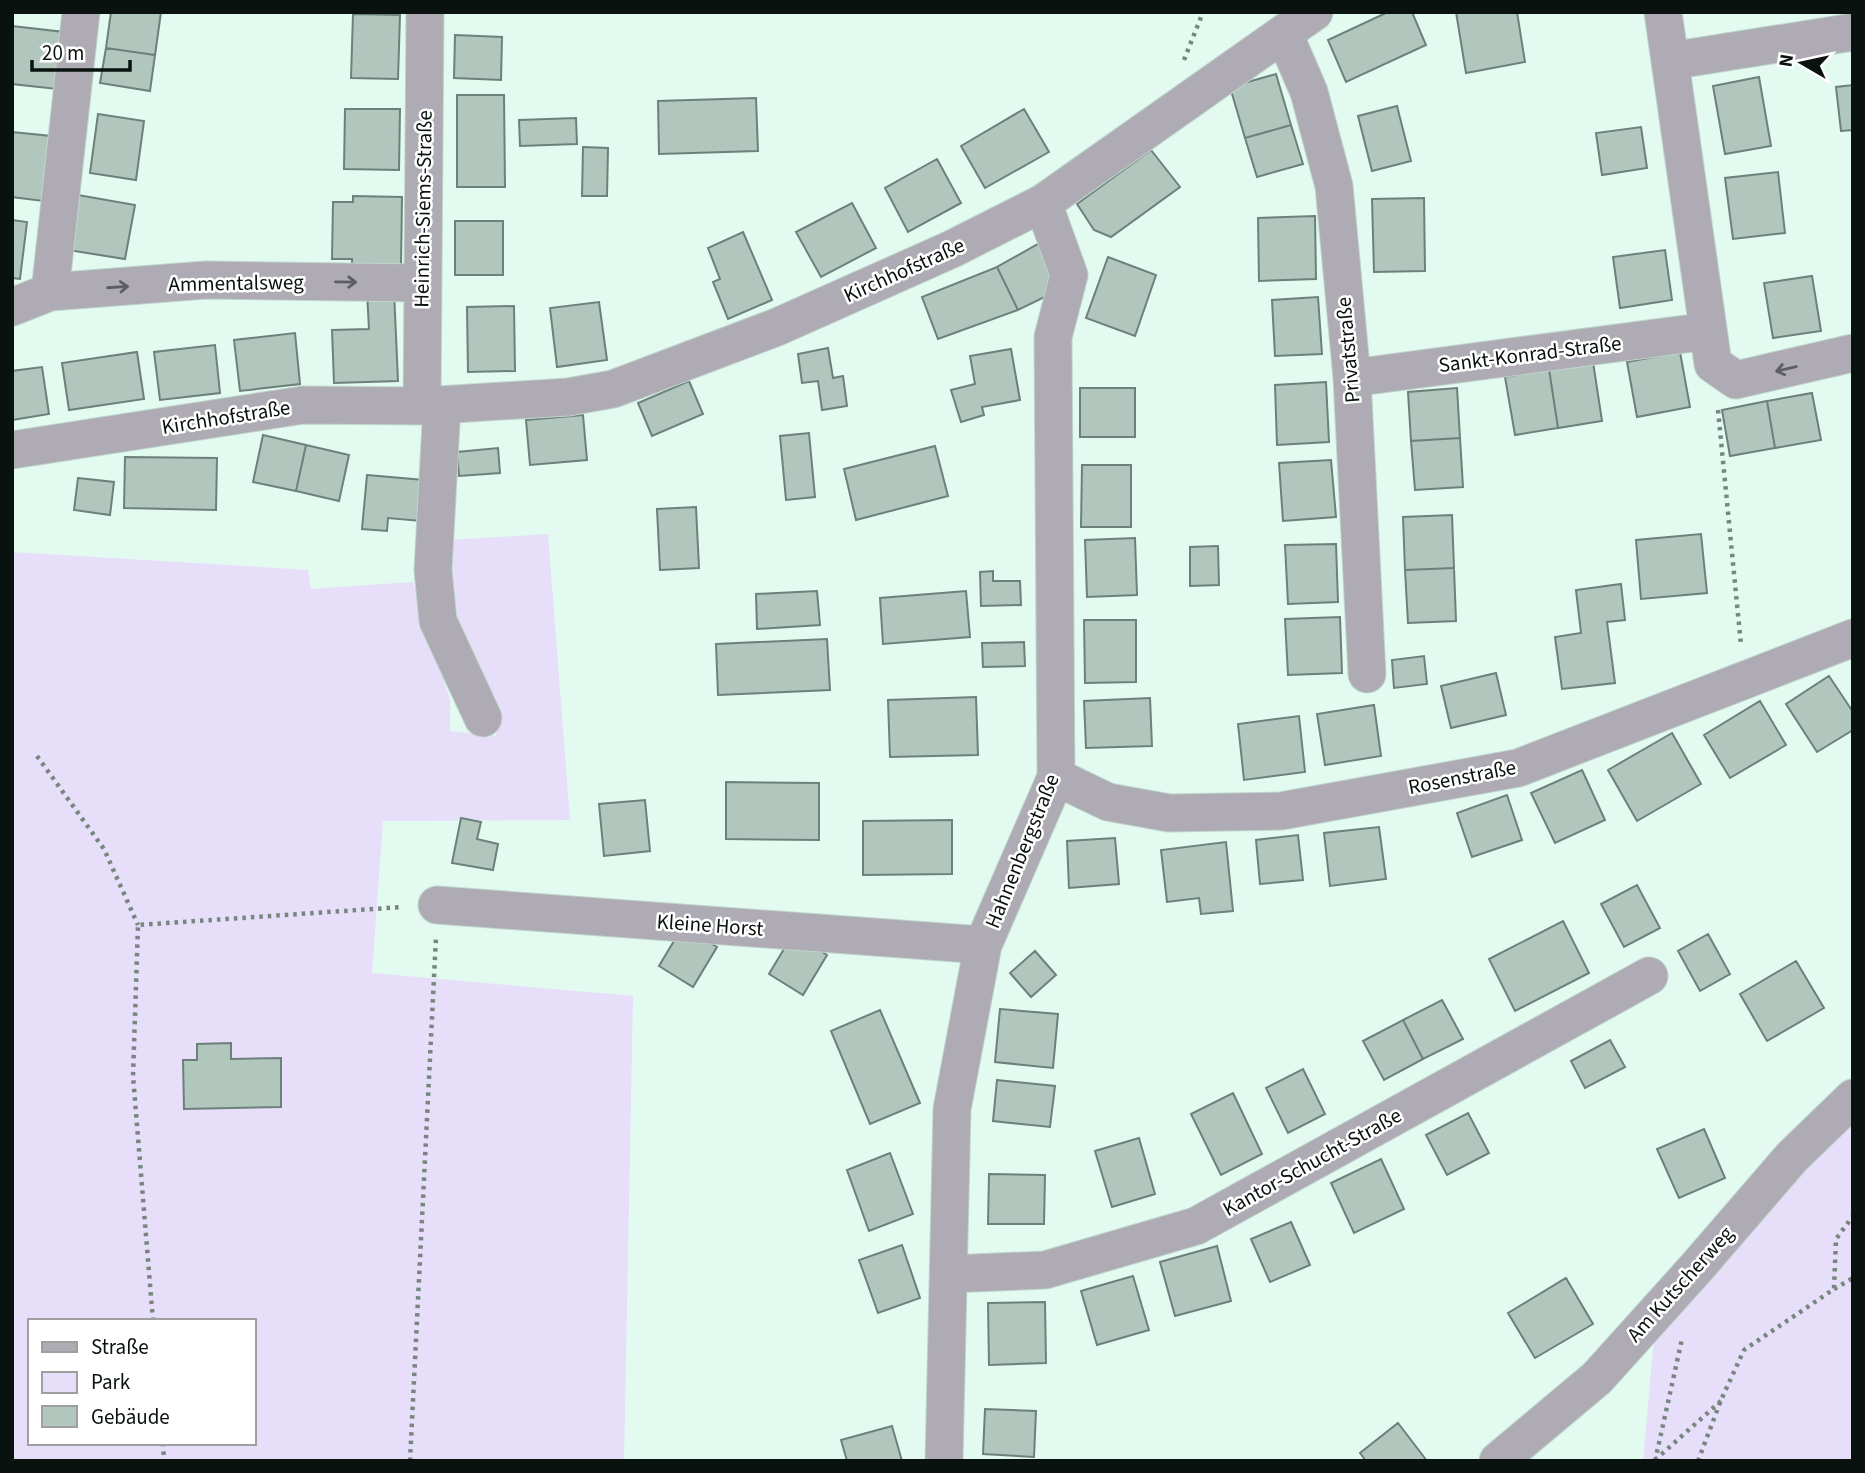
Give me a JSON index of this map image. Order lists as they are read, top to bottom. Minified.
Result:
{"streets":{"street":["Heinrich-Siems-Straße","Kirchhofstraße","Ammentalsweg","Privatstraße","Sankt-Konrad-Straße","Rosenstraße","Hahnenbergstraße","Kleine Horst","Kantor-Schucht-Straße","Am Kutscherweg"]},"crossings":[["Heinrich-Siems-Straße","Kirchhofstraße"],["Heinrich-Siems-Straße","Ammentalsweg"],["Kirchhofstraße","Privatstraße"],["Kirchhofstraße","Hahnenbergstraße"],["Privatstraße","Sankt-Konrad-Straße"],["Rosenstraße","Hahnenbergstraße"],["Hahnenbergstraße","Kleine Horst"],["Hahnenbergstraße","Kantor-Schucht-Straße"]],"one_way":["Ammentalsweg"],"legend":["Straße","Park","Gebäude"],"scale_bar":"20 m","north":"left"}
